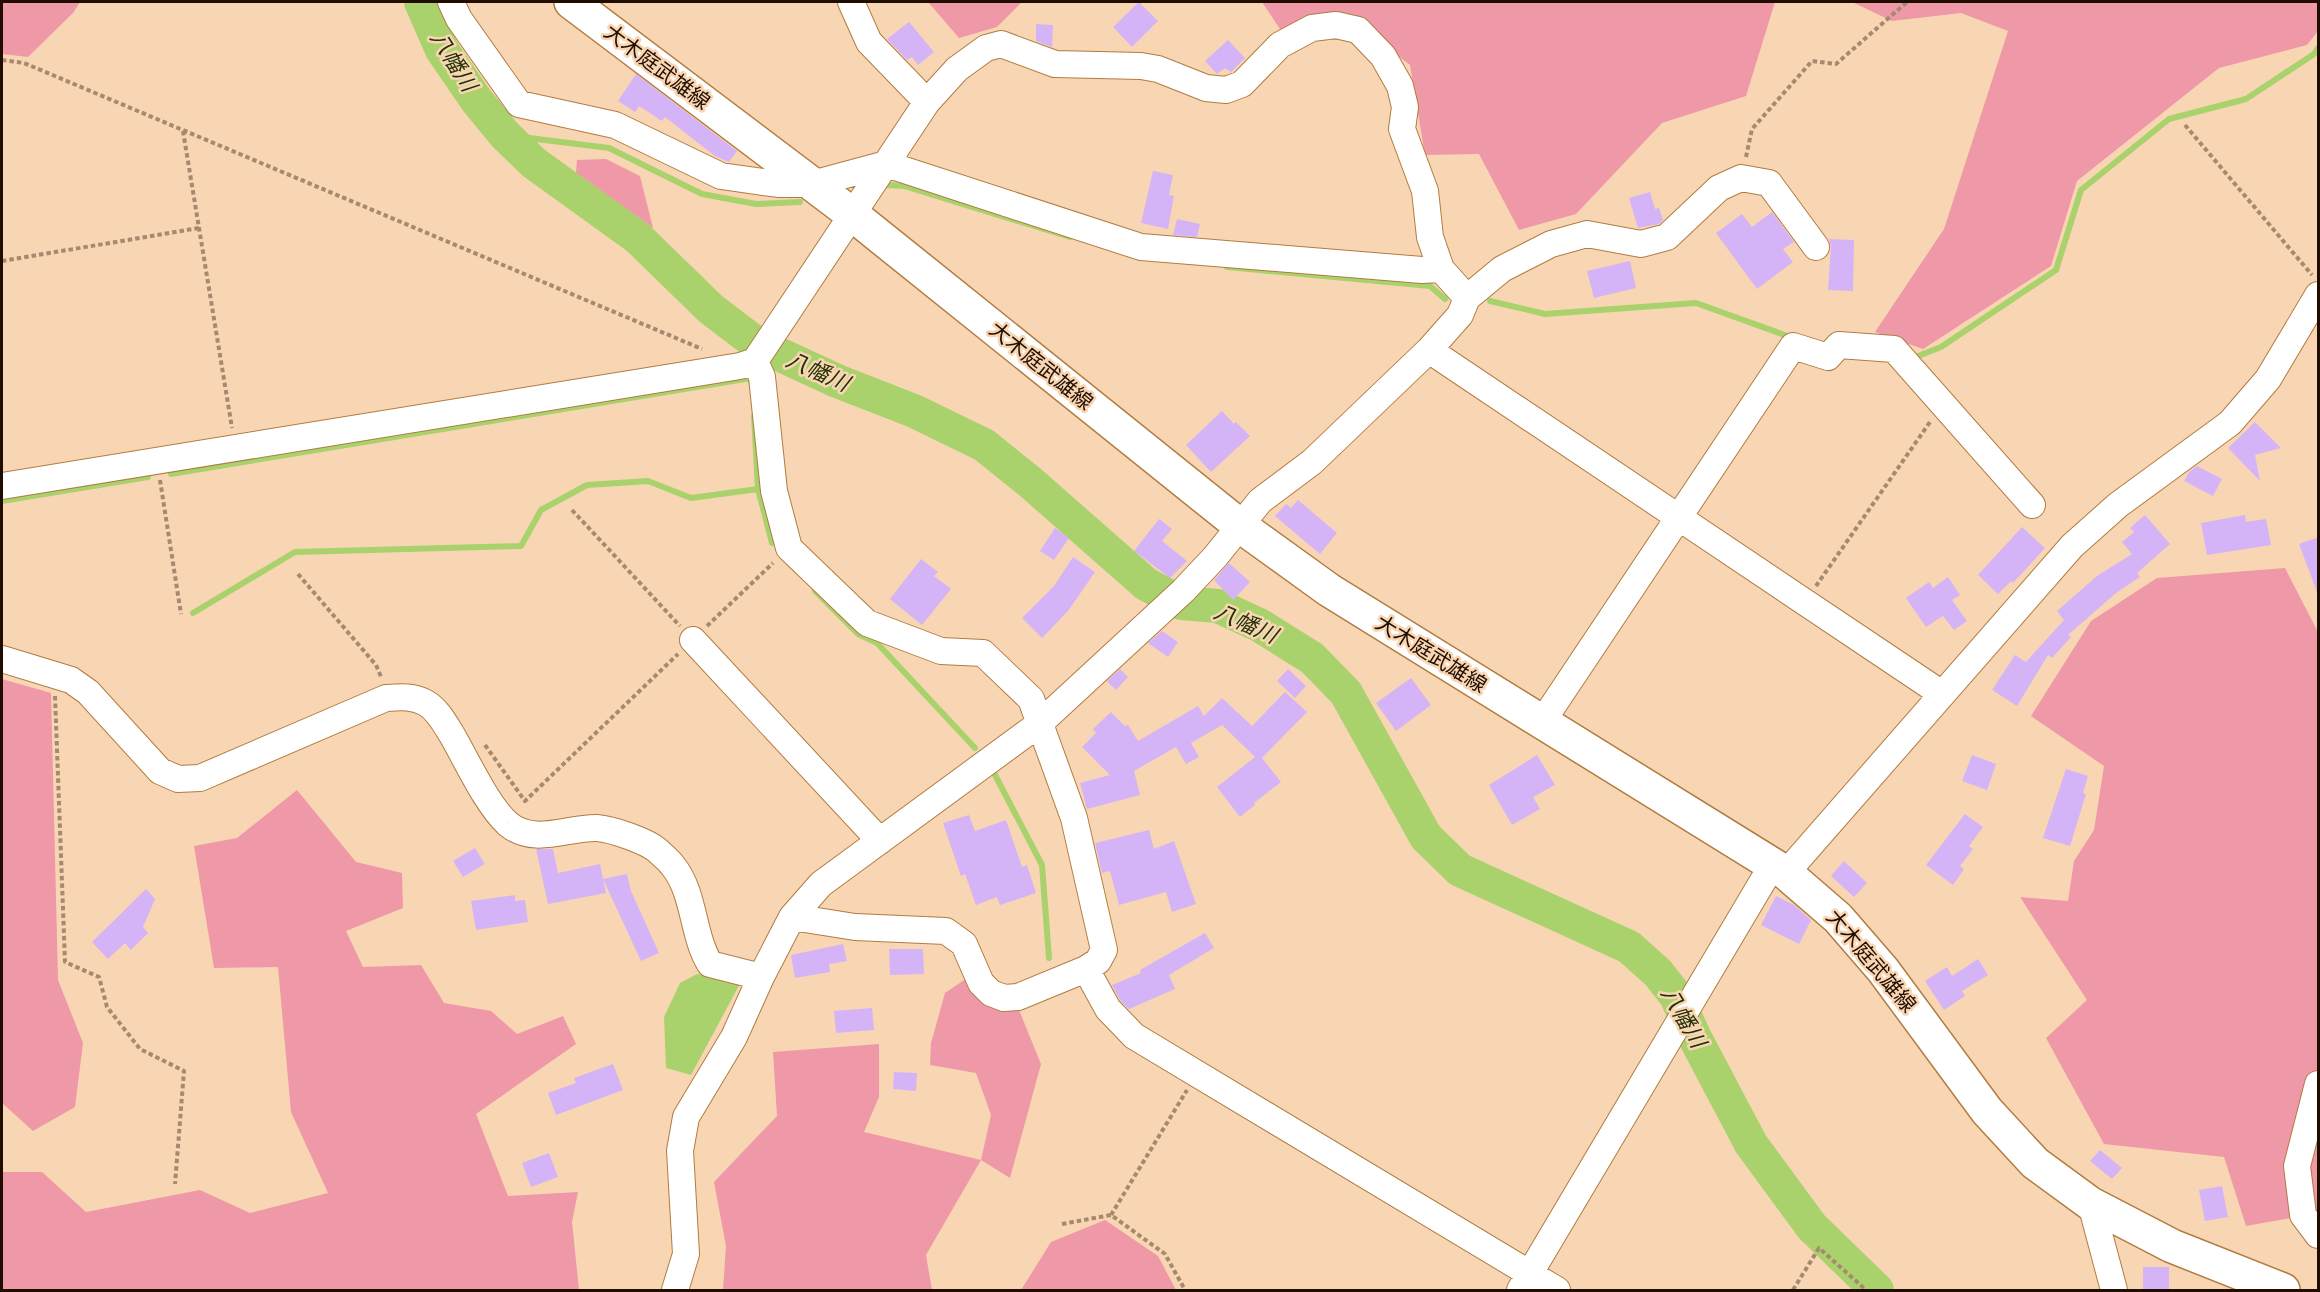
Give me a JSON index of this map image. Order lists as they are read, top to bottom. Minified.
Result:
{"streets":{"main road":["大木庭武雄線"]},"water":["八幡川"]}
